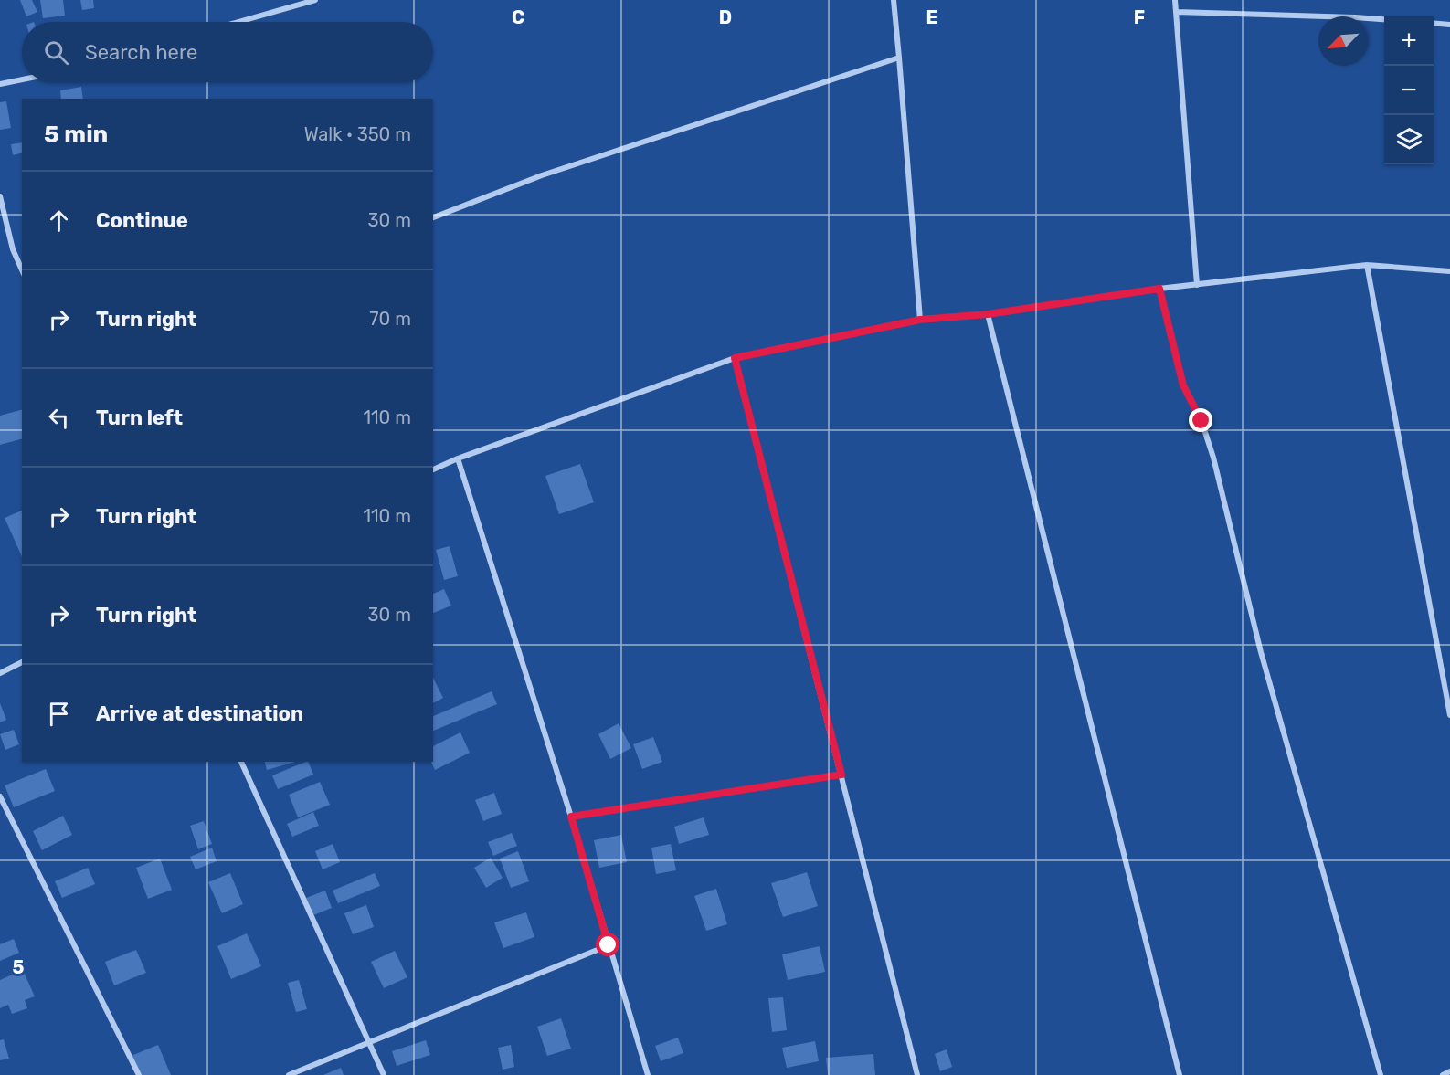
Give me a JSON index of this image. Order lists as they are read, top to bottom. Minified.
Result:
{"north":"bottom left","page":{"map_buttons":["+","−"],"search":"Search here","heading":["5 min","Walk · 350 m"],"list":[["Continue","30 m"],["Turn right","70 m"],["Turn left","110 m"],["Turn right","110 m"],["Turn right","30 m"],"Arrive at destination"]},"grid":{"columns":["C","D","E","F"],"rows":["5"]}}
